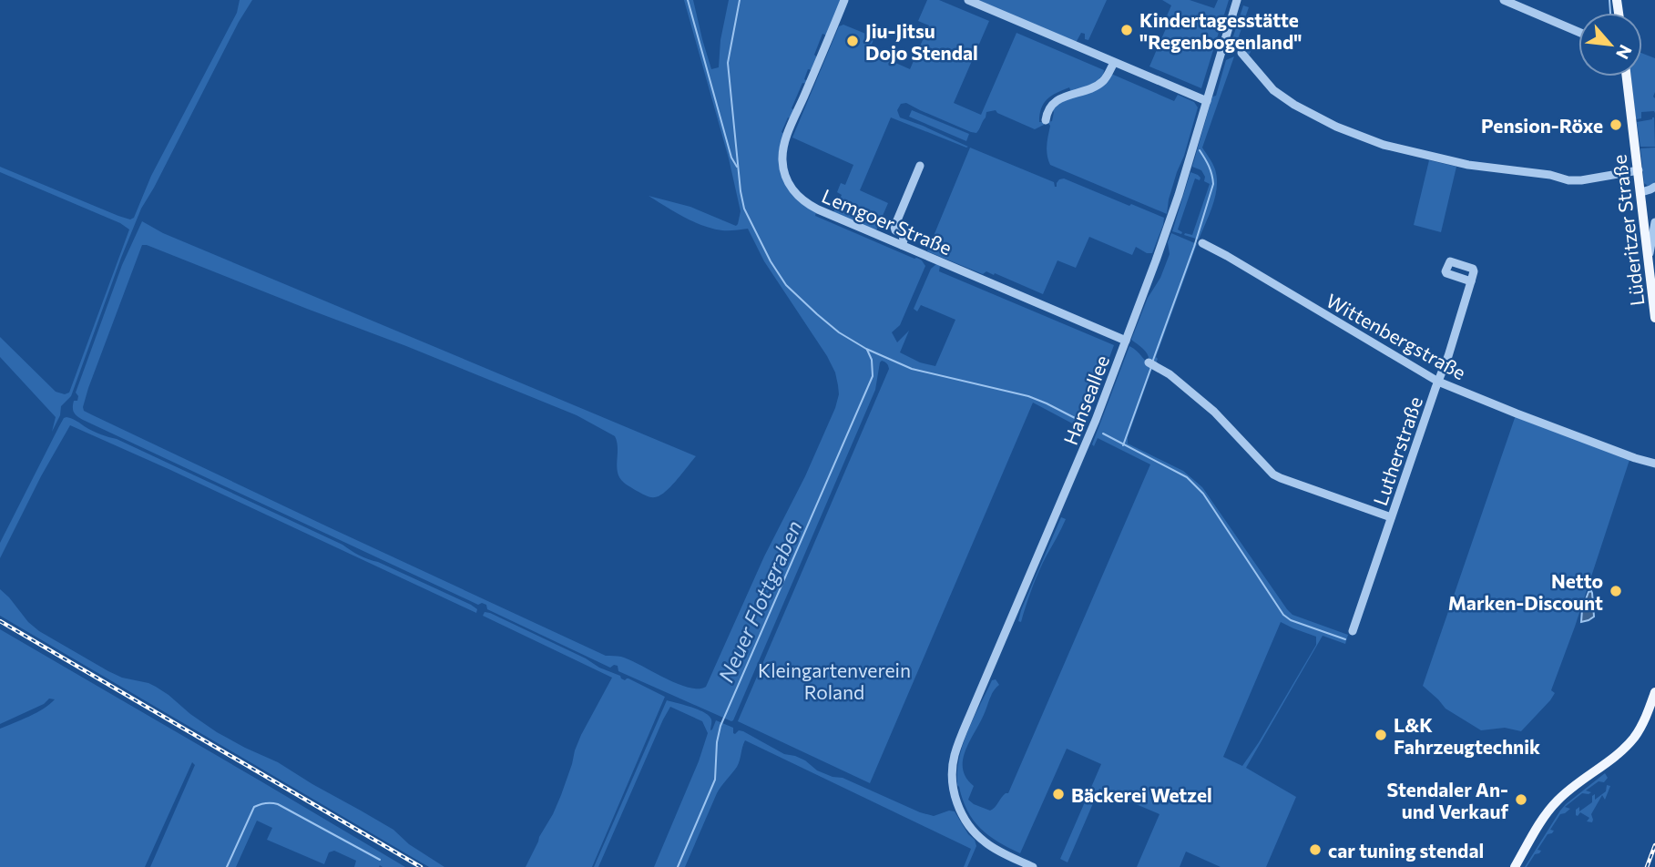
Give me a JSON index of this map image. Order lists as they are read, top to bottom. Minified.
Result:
{"streets":{"main road":["Lüderitzer Straße"],"street":["Lemgoer Straße","Wittenbergstraße","Hanseallee","Lutherstraße"]},"crossings":[["Lemgoer Straße","Hanseallee"],["Wittenbergstraße","Lutherstraße"]],"water":["Neuer Flottgraben"],"parks":["Kleingartenverein Roland"],"places":["Kindertagesstätte \"Regenbogenland\"","Jiu-Jitsu Dojo Stendal","Pension-Röxe","Netto Marken-Discount","L&K Fahrzeugtechnik","Bäckerei Wetzel","Stendaler An- und Verkauf","car tuning stendal"],"north":"bottom right"}
